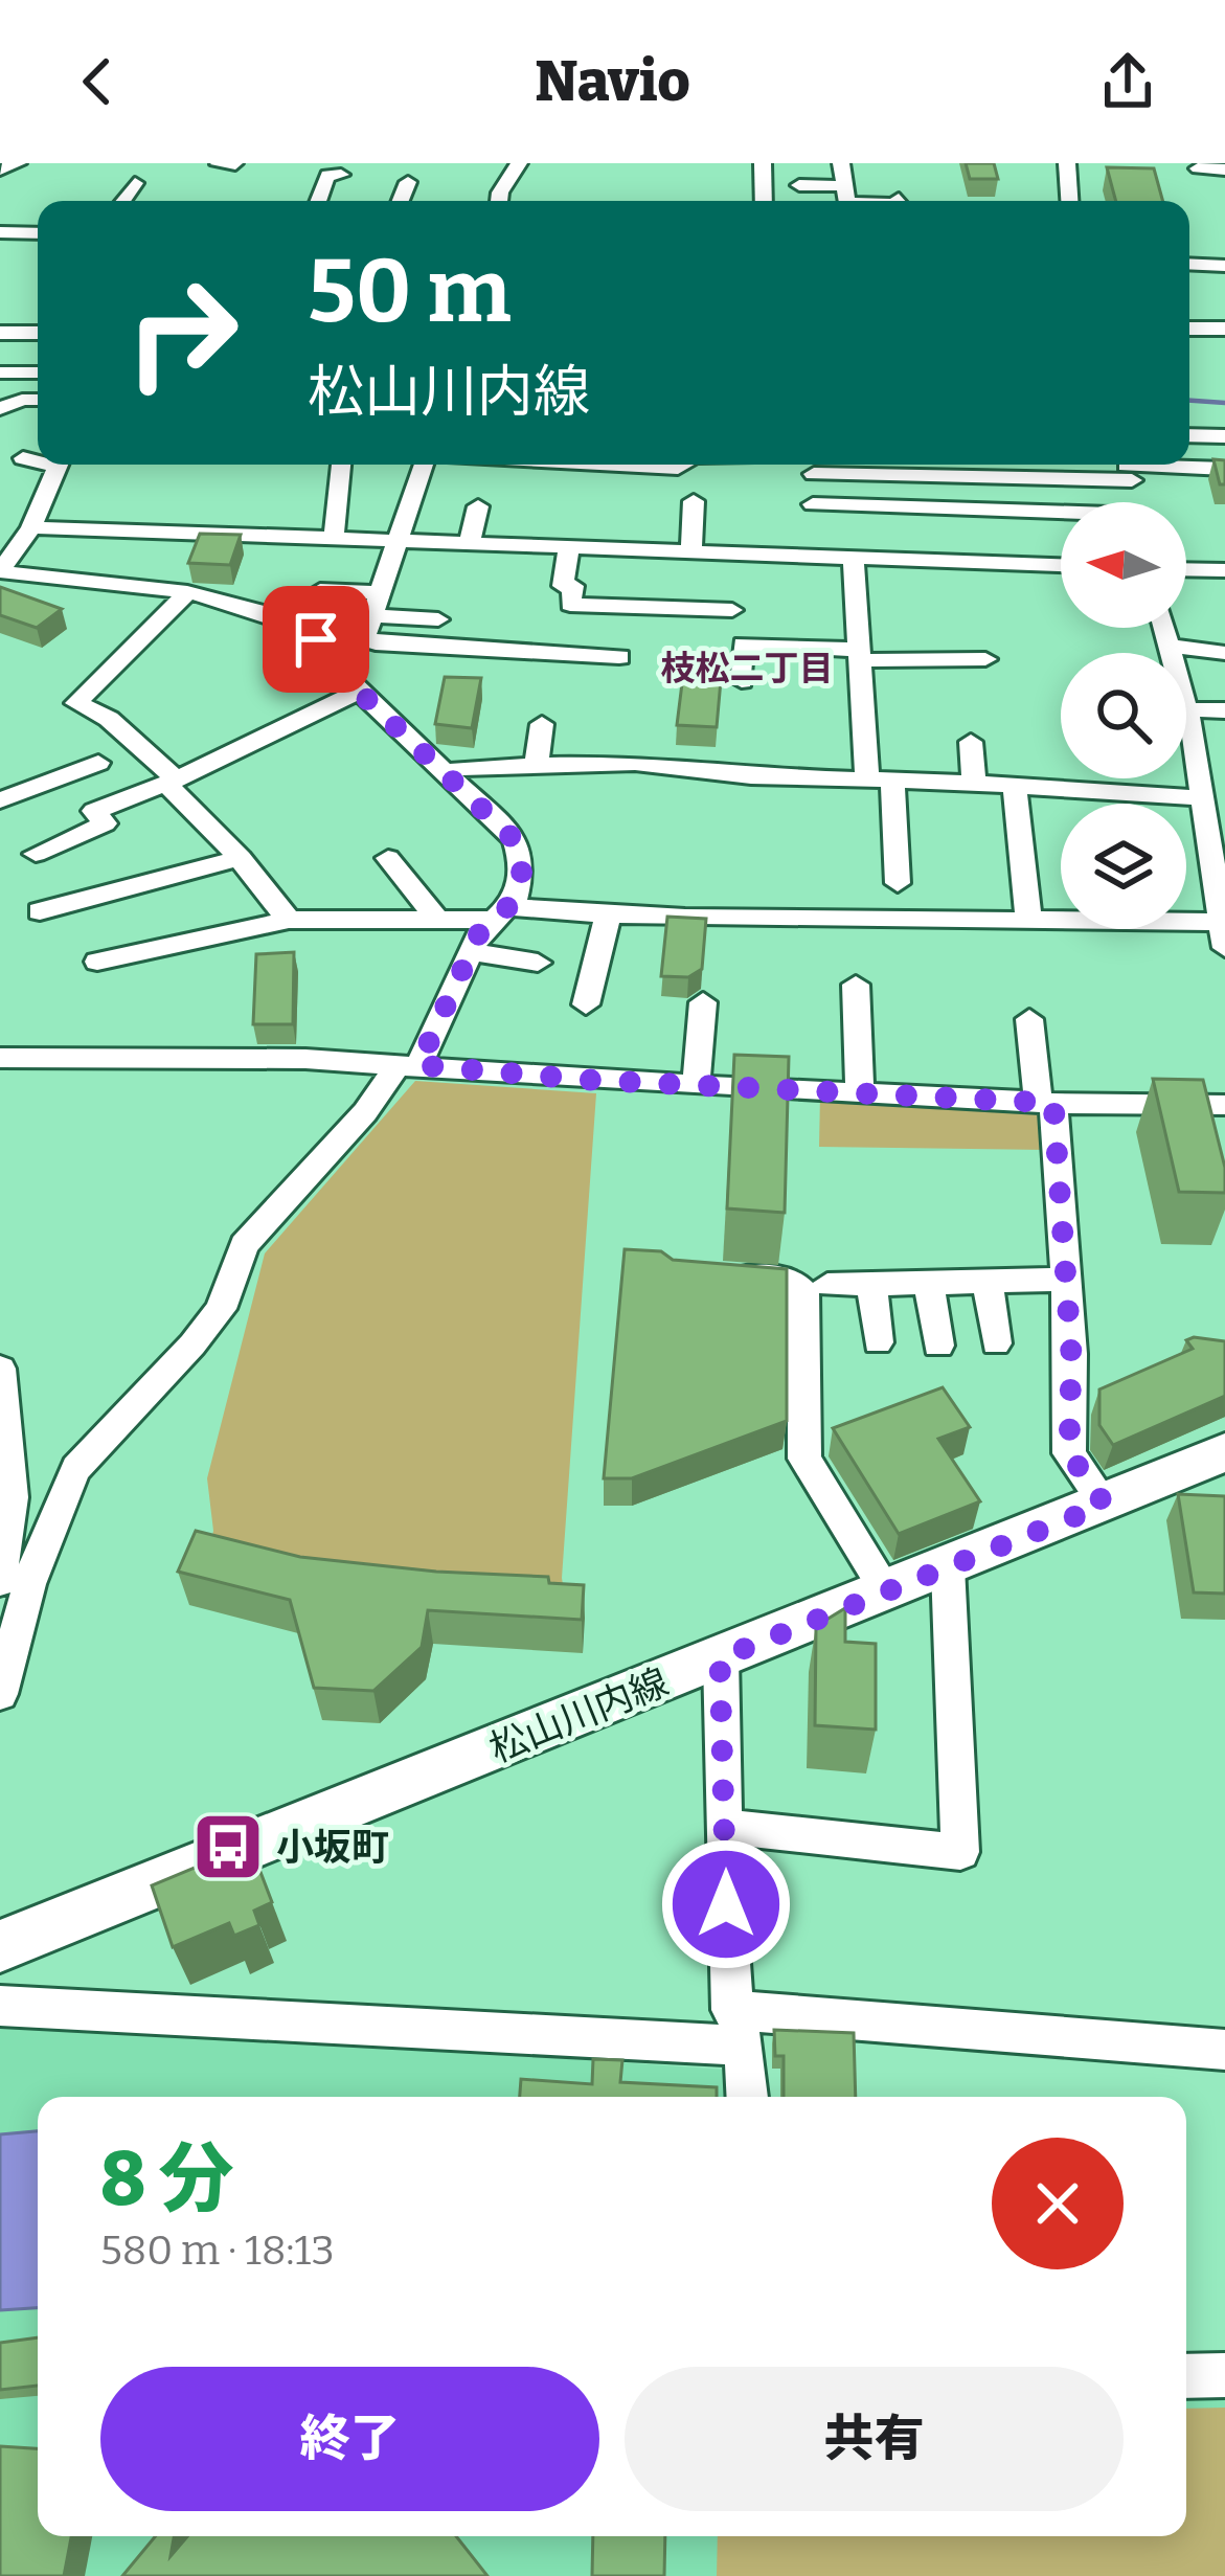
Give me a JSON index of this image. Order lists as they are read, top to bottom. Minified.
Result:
{"streets":{"main road":["松山川内線"]},"districts":["枝松二丁目"],"places":{"bus stop":["小坂町"]},"north":"left","page":{"header":"Navio","turn":["50 m","松山川内線"],"heading":["8 分","580 m · 18:13"],"buttons":["終了","共有"]}}
